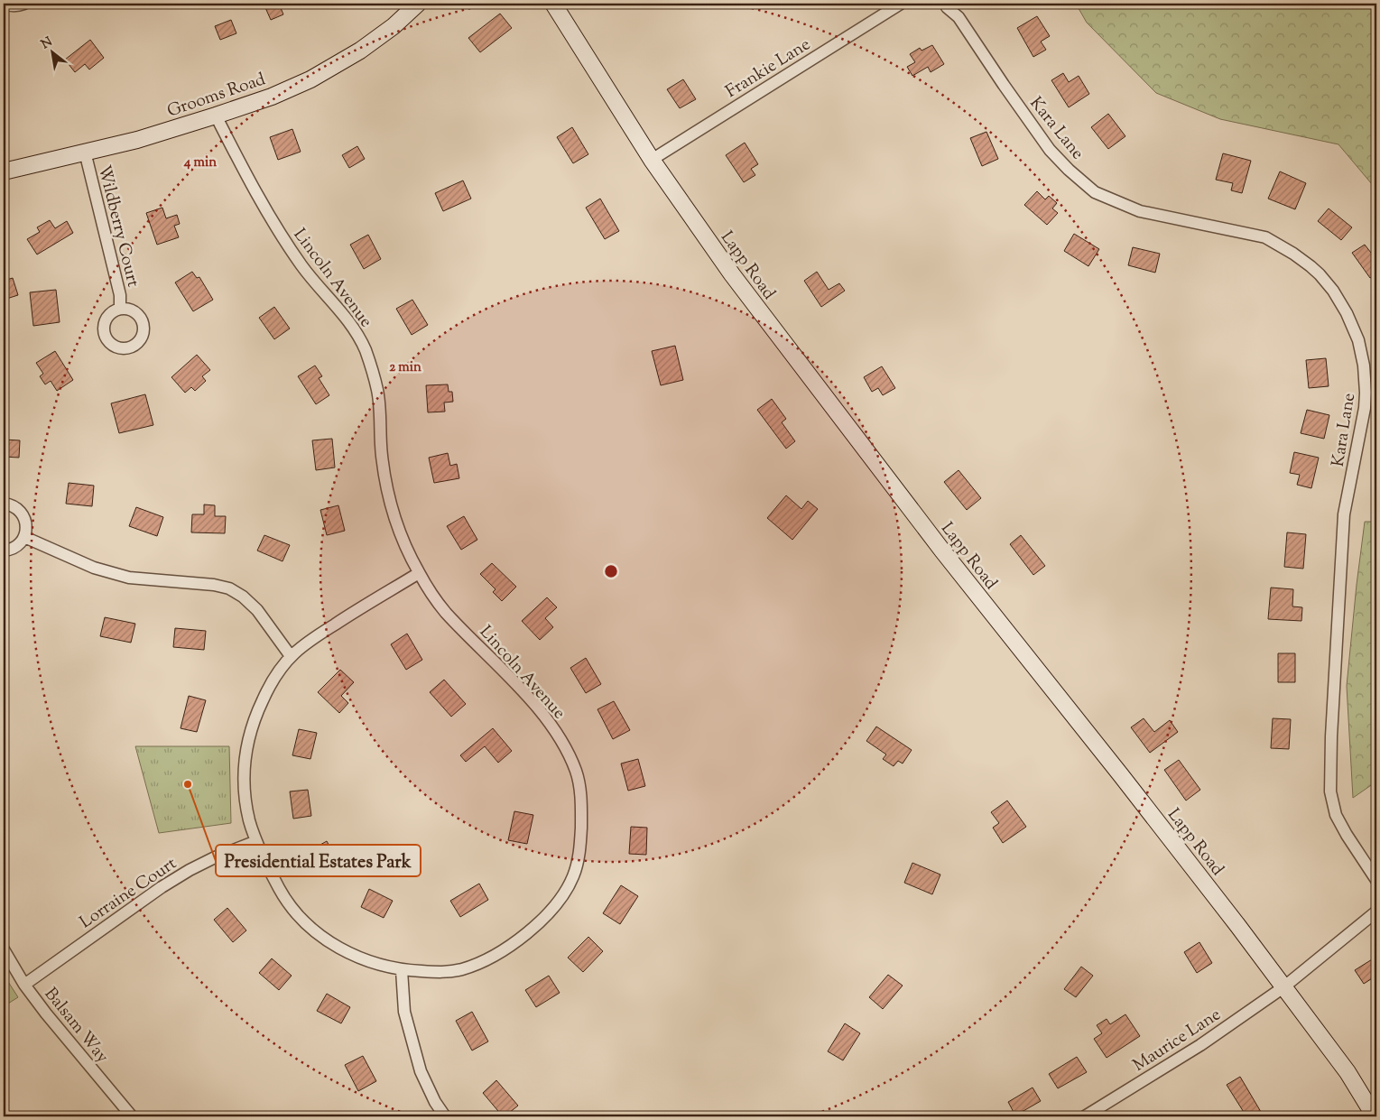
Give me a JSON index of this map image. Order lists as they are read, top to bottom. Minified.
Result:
{"streets":{"street":["Frankie Lane","Grooms Road","Kara Lane","Wildberry Court","Lapp Road","Lincoln Avenue","Lorraine Court","Balsam Way","Maurice Lane"]},"crossings":[["Frankie Lane","Lapp Road"],["Grooms Road","Wildberry Court"],["Grooms Road","Lincoln Avenue"],["Lapp Road","Maurice Lane"],["Lincoln Avenue","Lorraine Court"],["Lorraine Court","Balsam Way"]],"places":["Presidential Estates Park"],"north":"top left","rings":["4 min","2 min"]}
